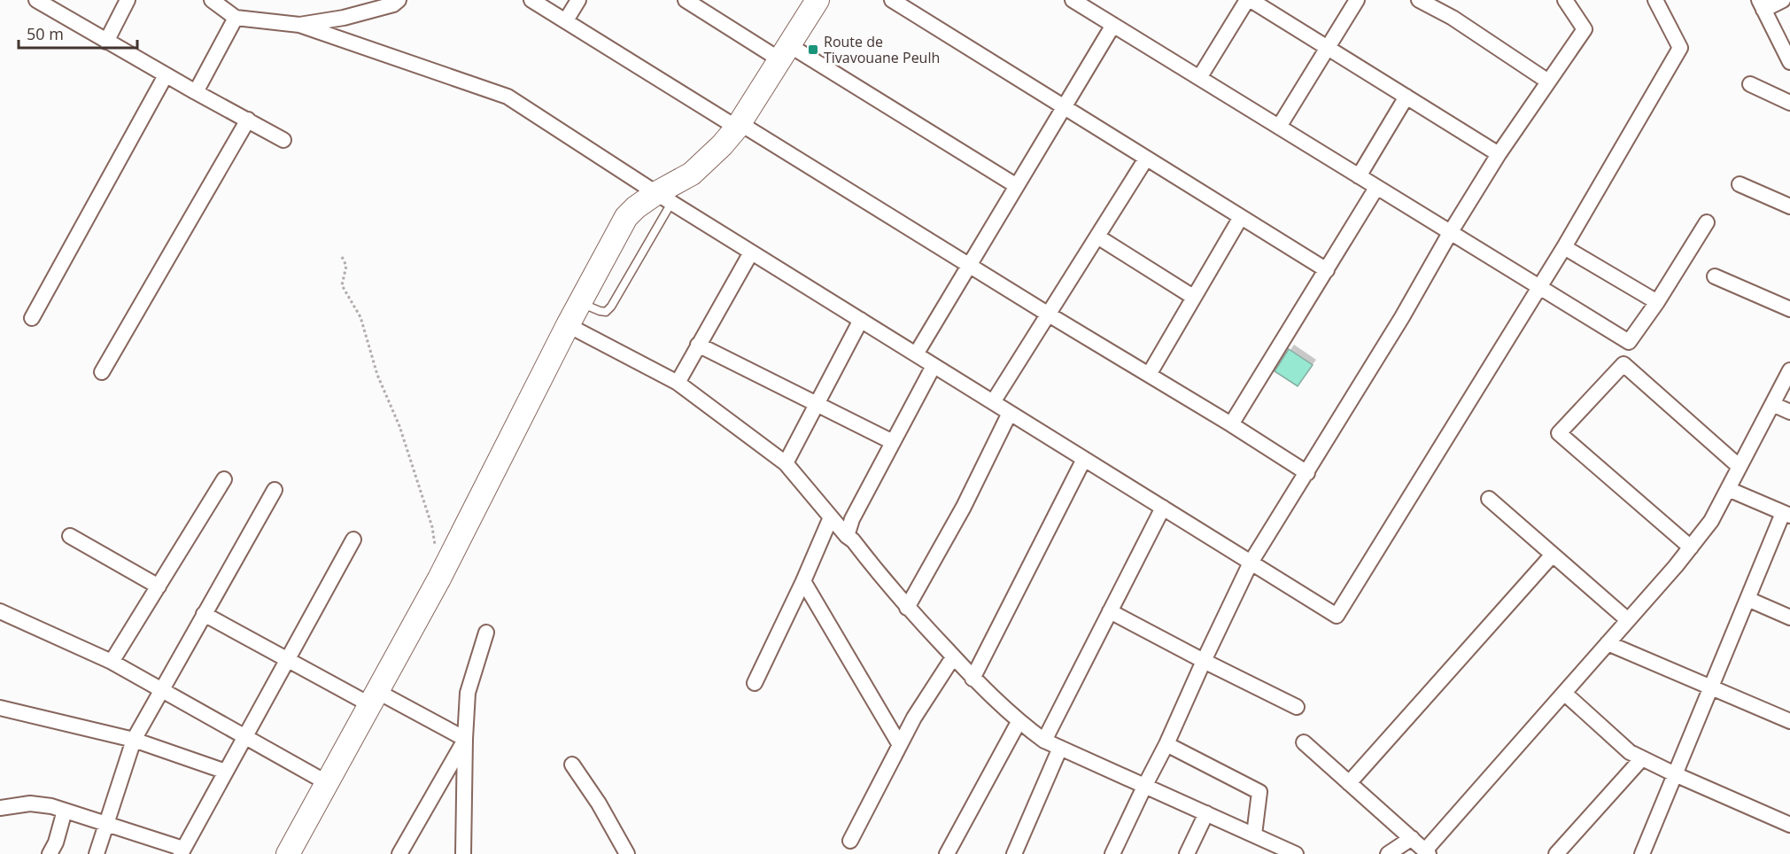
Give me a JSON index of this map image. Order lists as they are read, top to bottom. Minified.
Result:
{"places":{"transit":["Route de Tivavouane Peulh"]},"scale_bar":"50 m"}
